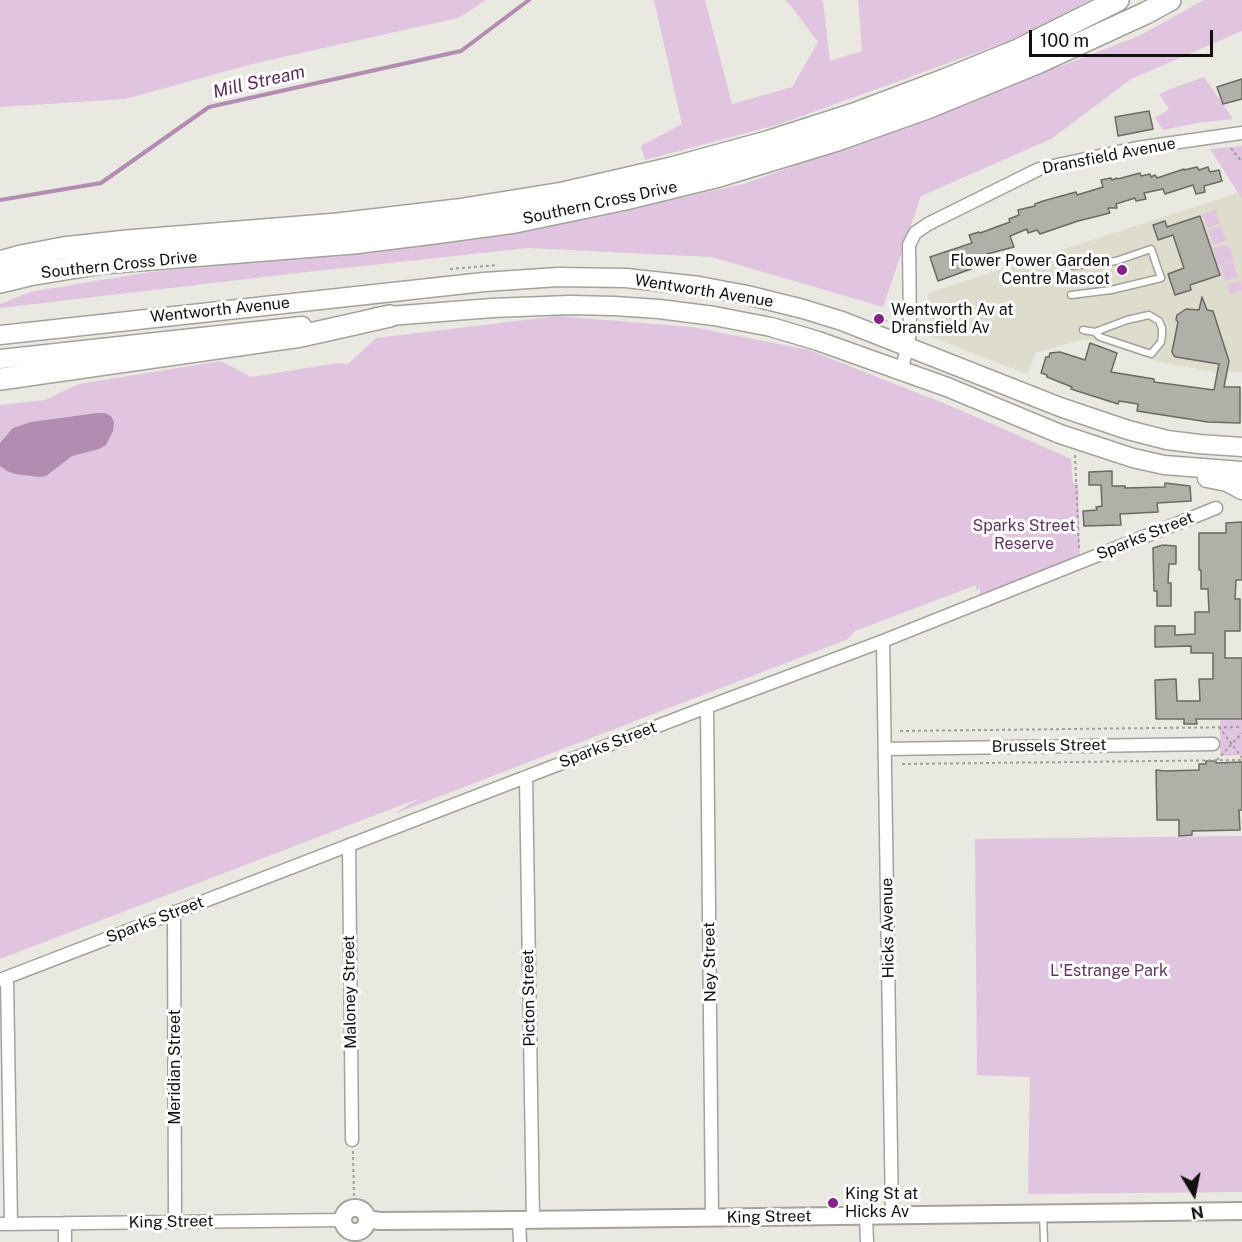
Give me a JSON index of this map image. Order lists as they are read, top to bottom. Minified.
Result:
{"streets":{"highway":["Southern Cross Drive"],"main road":["Wentworth Avenue","King Street"],"street":["Dransfield Avenue","Sparks Street","Brussels Street","Hicks Avenue","Ney Street","Maloney Street","Picton Street","Meridian Street"]},"crossings":[["Dransfield Avenue","Wentworth Avenue"],["Sparks Street","Hicks Avenue"],["Sparks Street","Ney Street"],["Sparks Street","Maloney Street"],["Sparks Street","Picton Street"],["Sparks Street","Meridian Street"],["Brussels Street","Hicks Avenue"],["Hicks Avenue","King Street"],["Ney Street","King Street"],["Picton Street","King Street"],["Meridian Street","King Street"]],"water":["Mill Stream"],"parks":["Sparks Street Reserve","L'Estrange Park"],"places":["Flower Power Garden Centre Mascot","Wentworth Av at Dransfield Av","King St at Hicks Av"],"scale_bar":"100 m","north":"bottom"}
